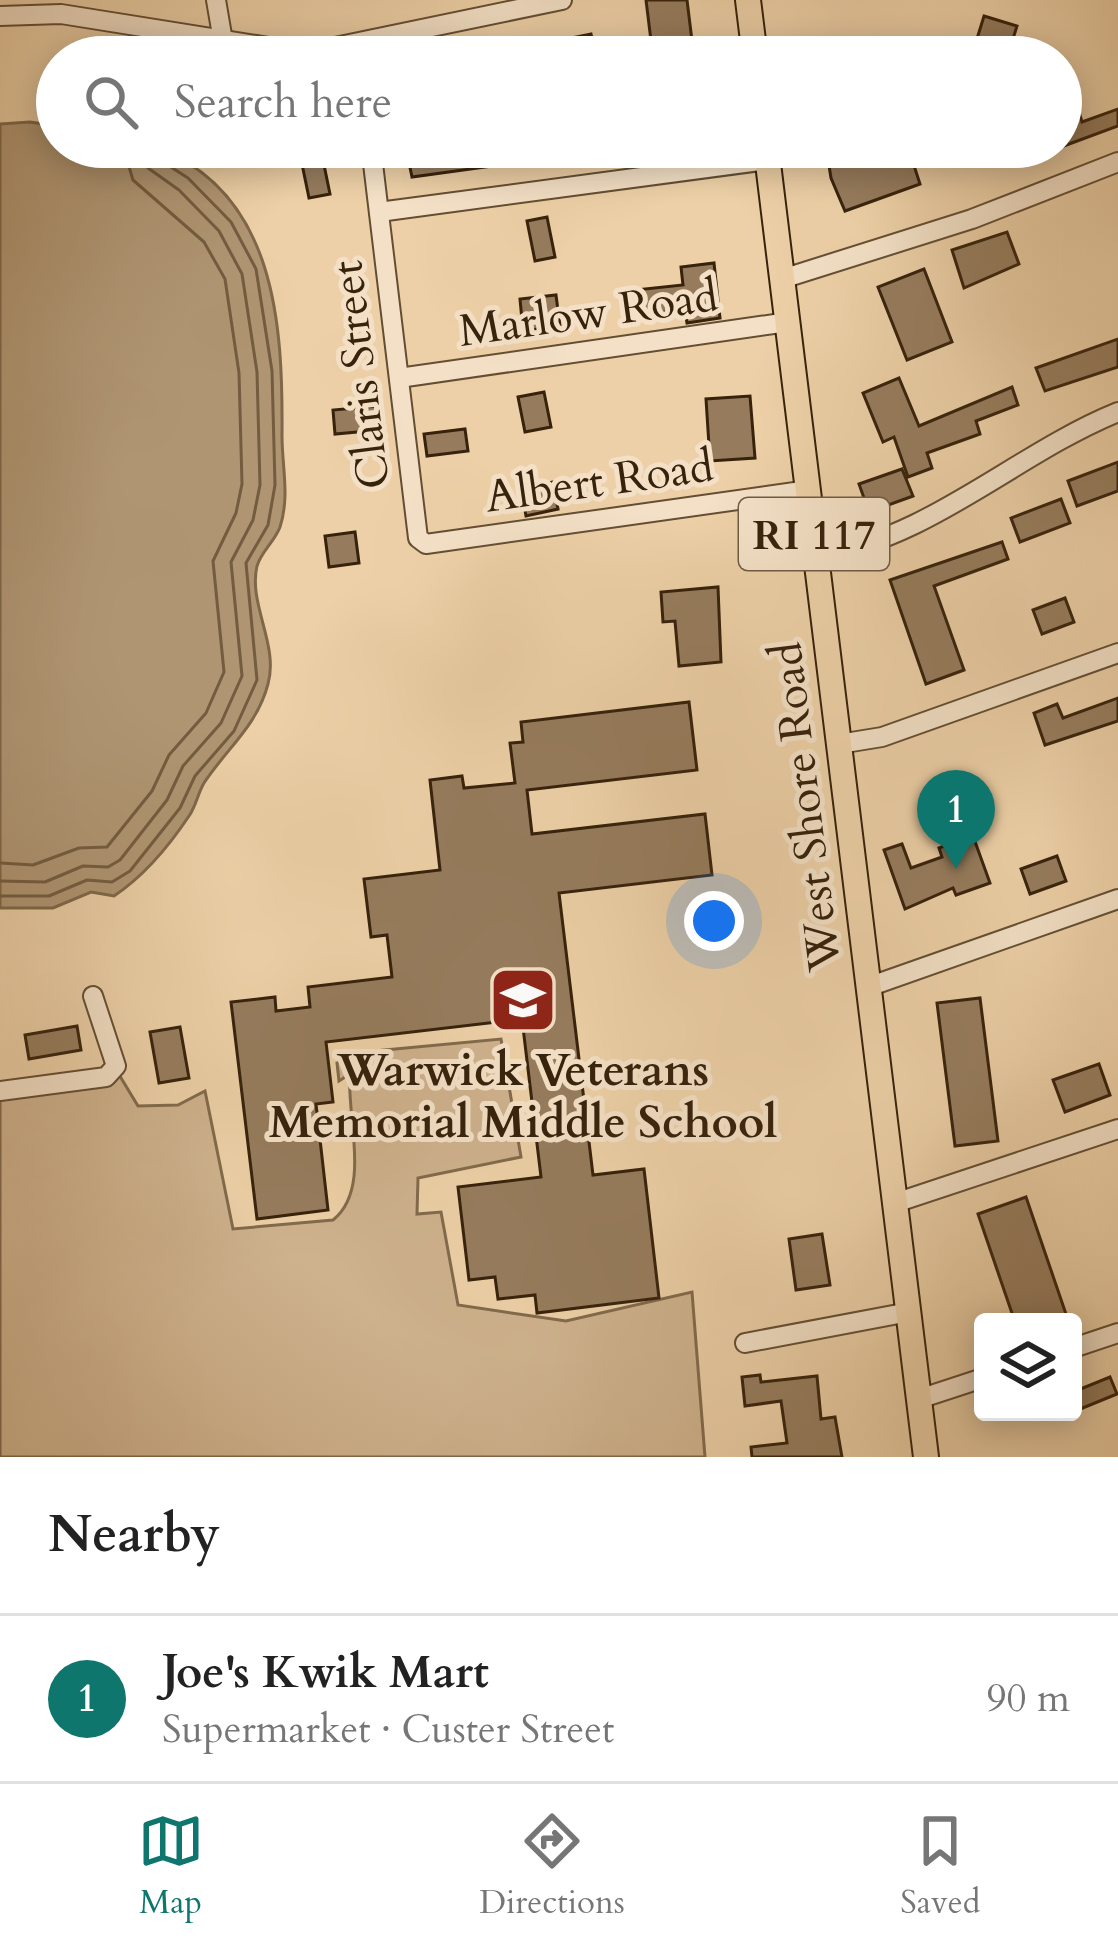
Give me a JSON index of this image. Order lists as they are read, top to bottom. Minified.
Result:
{"streets":{"main road":["RI 117","West Shore Road"],"street":["Marlow Road","Claris Street","Albert Road"]},"crossings":[["Marlow Road","Claris Street"],["Marlow Road","West Shore Road"],["Claris Street","Albert Road"],["Albert Road","West Shore Road"]],"places":{"school or university":["Warwick Veterans Memorial Middle School"]},"page":{"search":"Search here","pins":"1","heading":"Nearby","list":[{"mark":"1","name":"Joe's Kwik Mart","note":"Supermarket · Custer Street","value":"90 m"}],"nav":["Map","Directions","Saved"]}}
